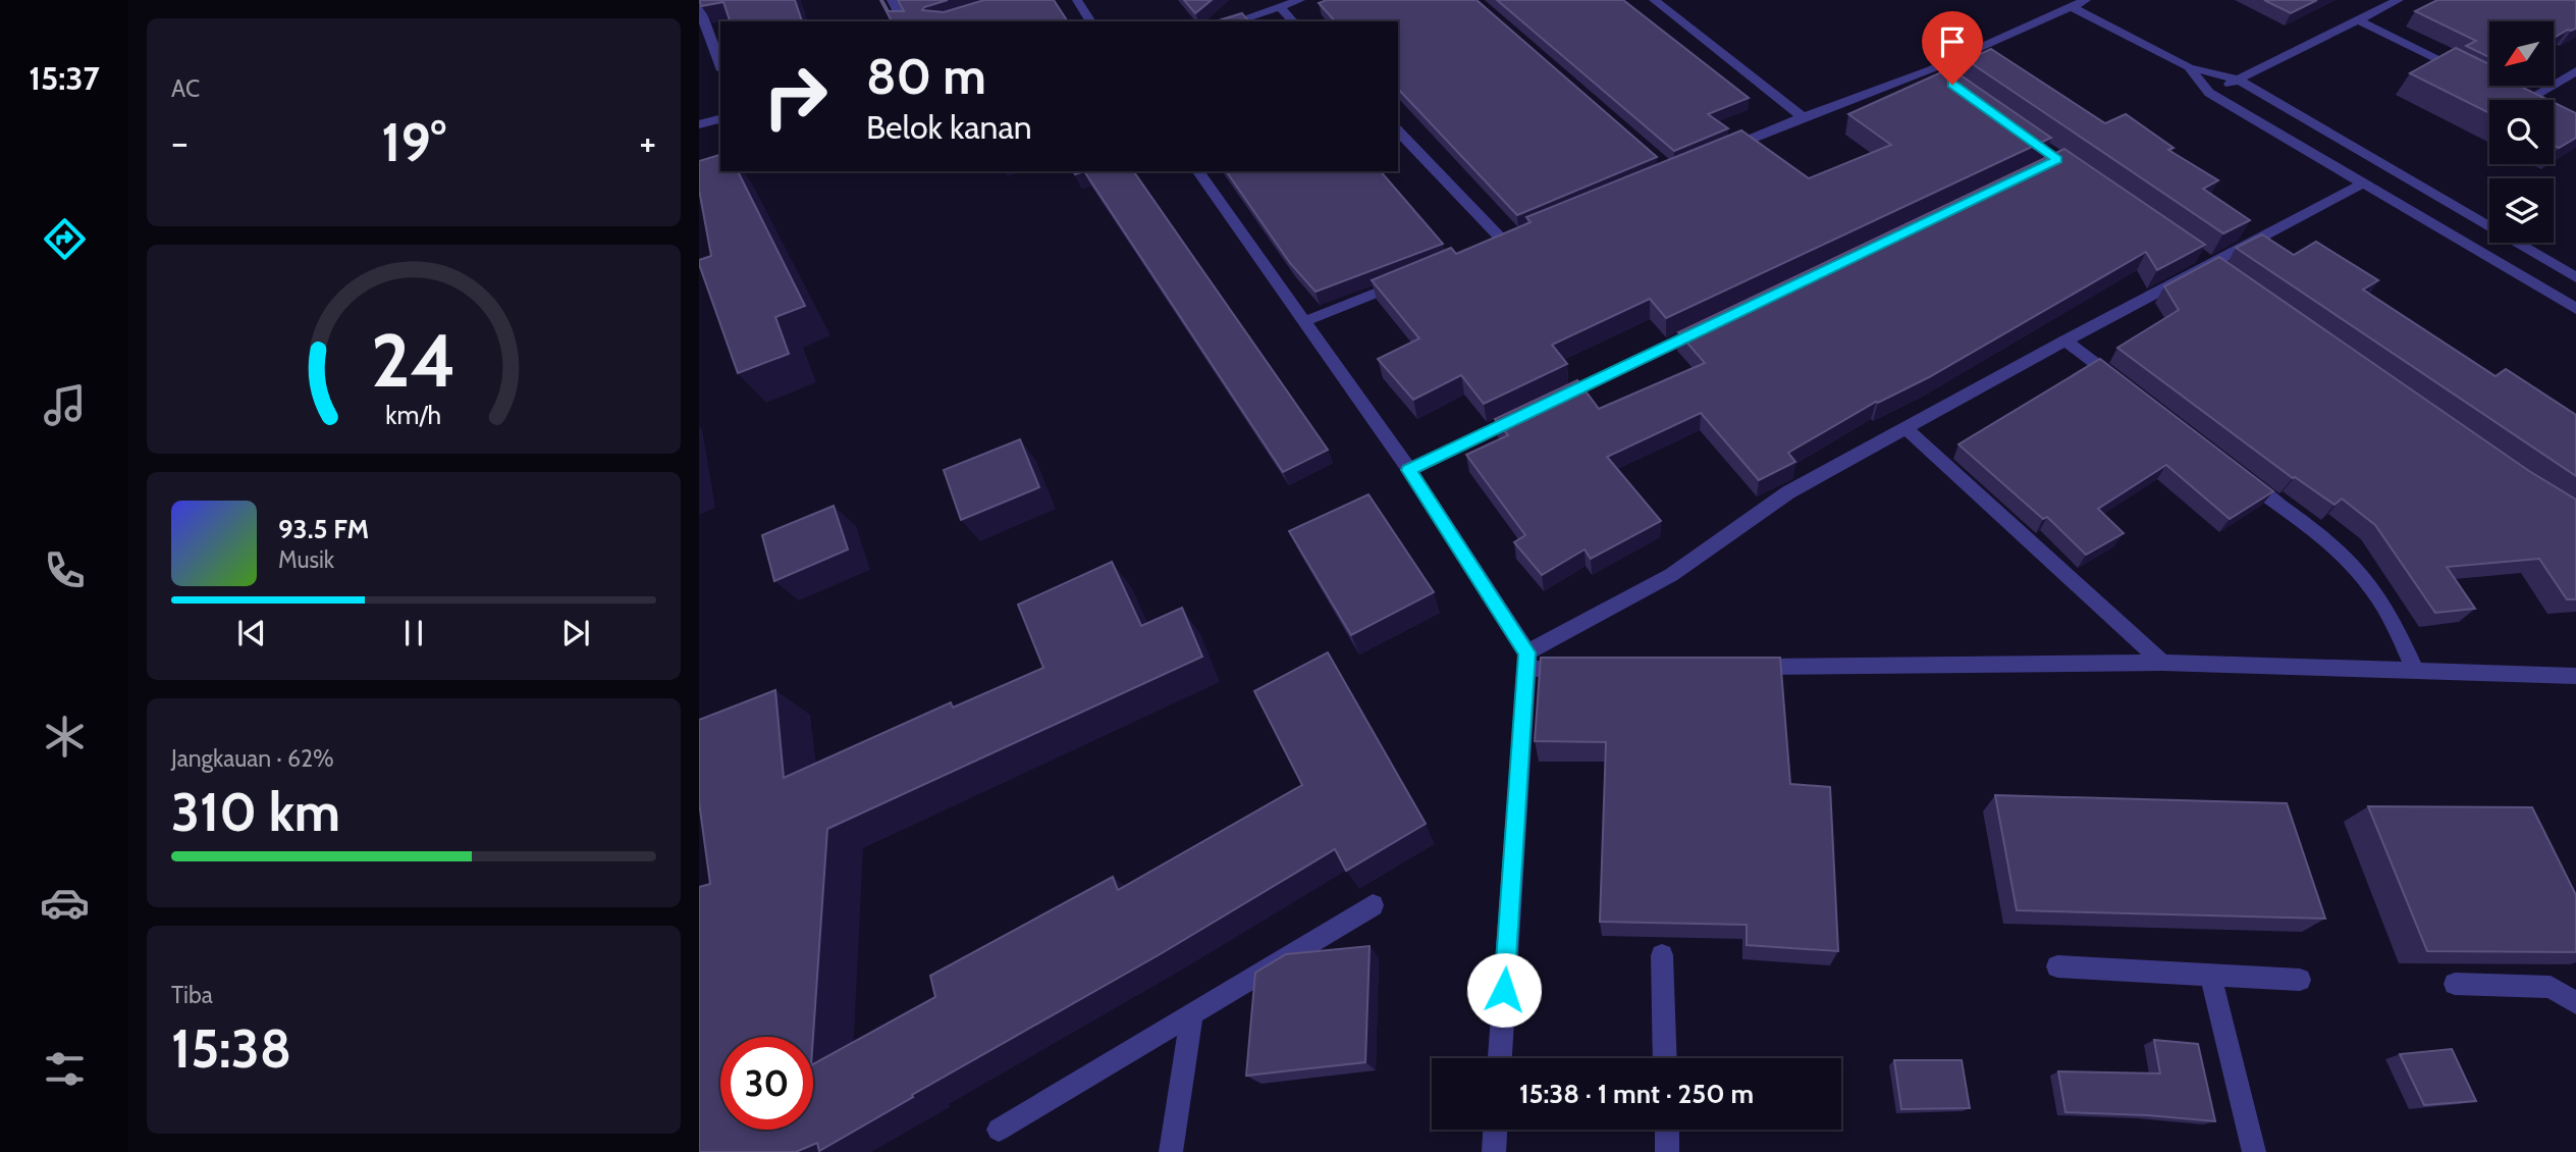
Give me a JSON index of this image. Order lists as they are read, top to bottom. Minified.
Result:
{"north":"bottom left","page":{"tabs":"15:37","tile":["AC",["Jangkauan · 62%","310 km"],["Tiba","15:38"]],"turn":["80 m","Belok kanan"],"heat":["−","19°","+"],"song":["93.5 FM","Musik"],"limit":"30","trip":"15:38 · 1 mnt · 250 m","gauge":["24","km/h"]}}
